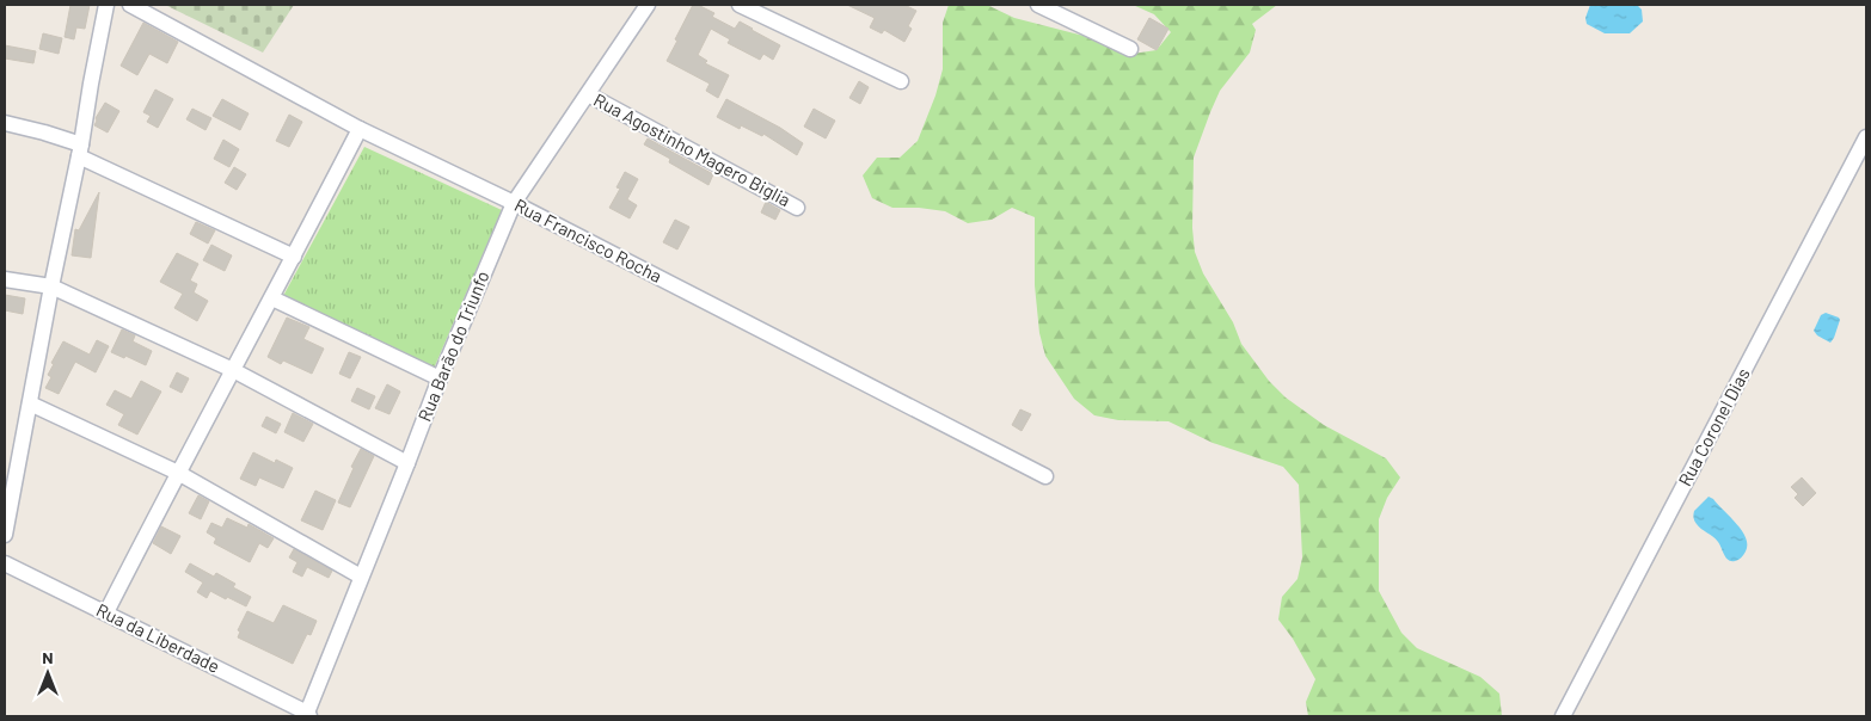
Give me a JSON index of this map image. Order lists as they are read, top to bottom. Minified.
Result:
{"streets":{"street":["Rua Agostinho Magero Biglia","Rua Francisco Rocha","Rua Barão do Triunfo","Rua Coronel Dias","Rua da Liberdade"]},"crossings":[["Rua Agostinho Magero Biglia","Rua Barão do Triunfo"],["Rua Francisco Rocha","Rua Barão do Triunfo"],["Rua Barão do Triunfo","Rua da Liberdade"]],"north":"top"}
